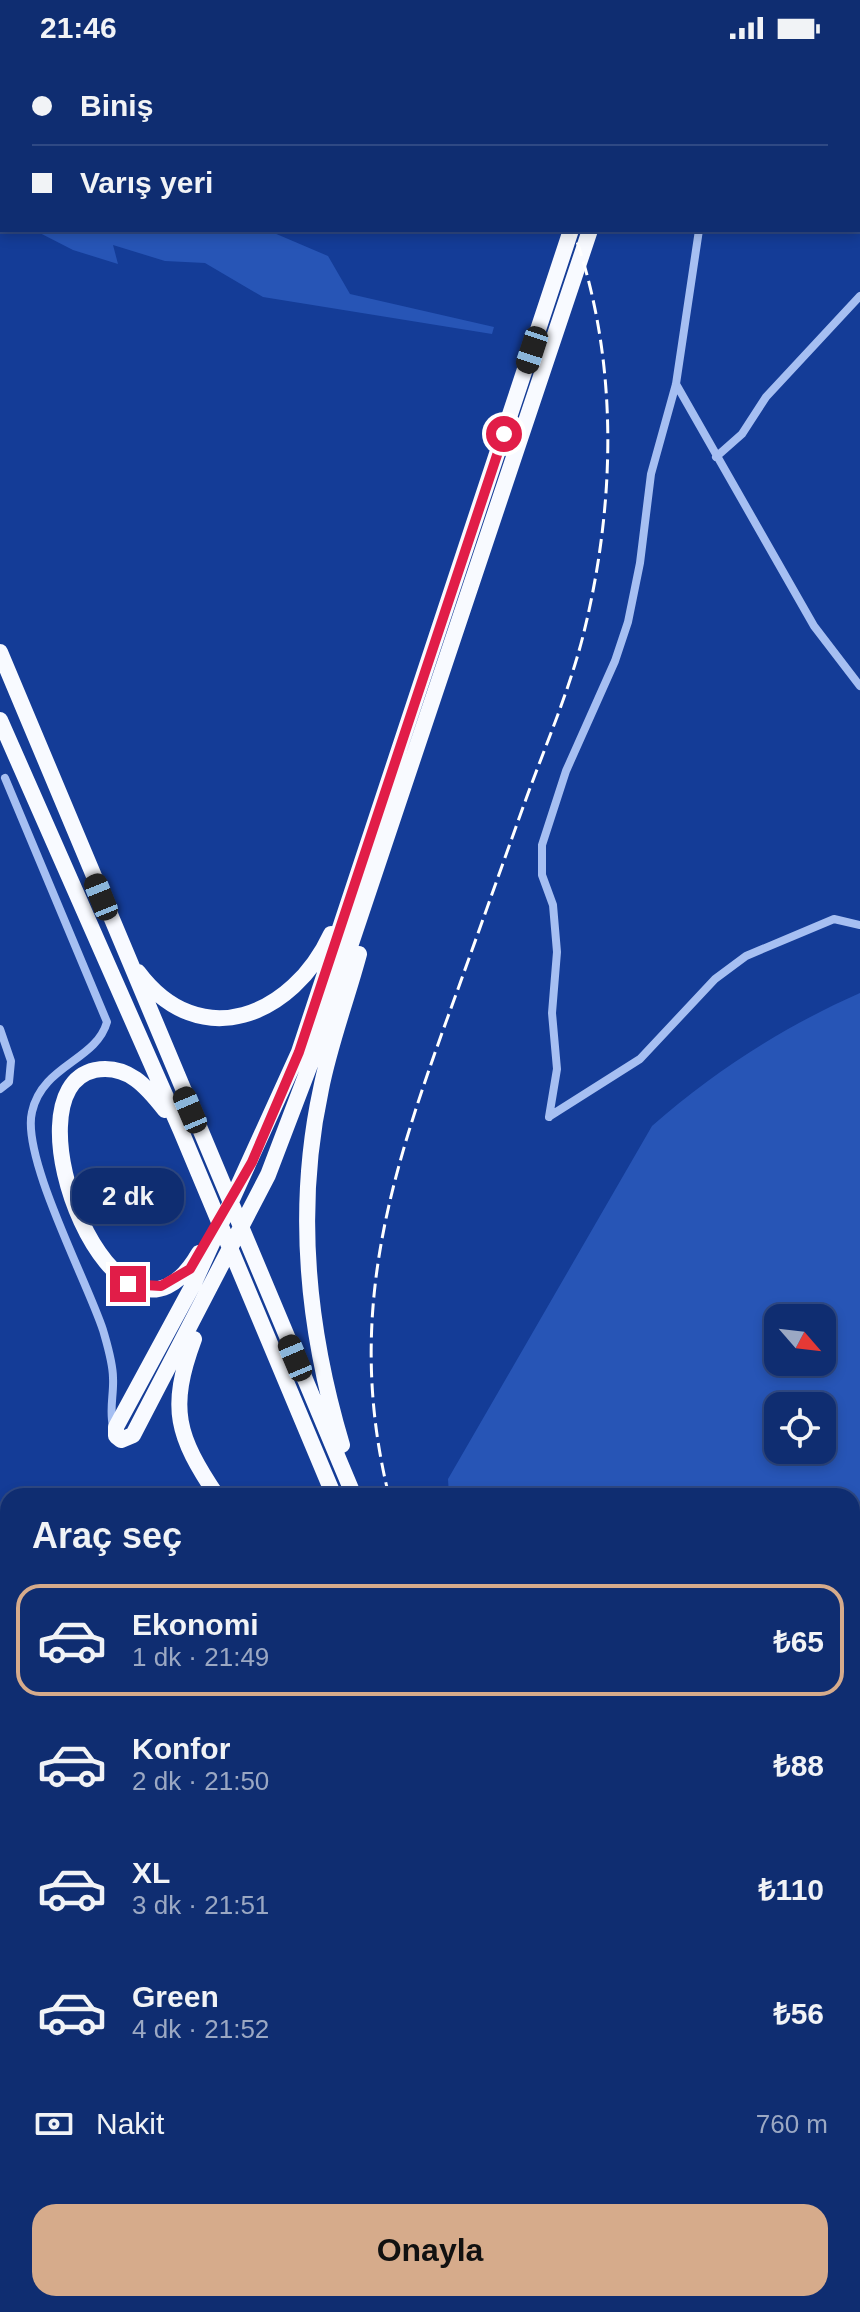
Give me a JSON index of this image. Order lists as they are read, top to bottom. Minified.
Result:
{"north":"bottom right","page":{"status":"21:46","banner":["Biniş","Varış yeri"],"bubble":"2 dk","heading":"Araç seç","list":[{"name":"Ekonomi","note":"1 dk · 21:49","value":"₺65"},{"name":"Konfor","note":"2 dk · 21:50","value":"₺88"},{"name":"XL","note":"3 dk · 21:51","value":"₺110"},{"name":"Green","note":"4 dk · 21:52","value":"₺56"}],"pay":["Nakit","760 m"],"buttons":"Onayla"}}
